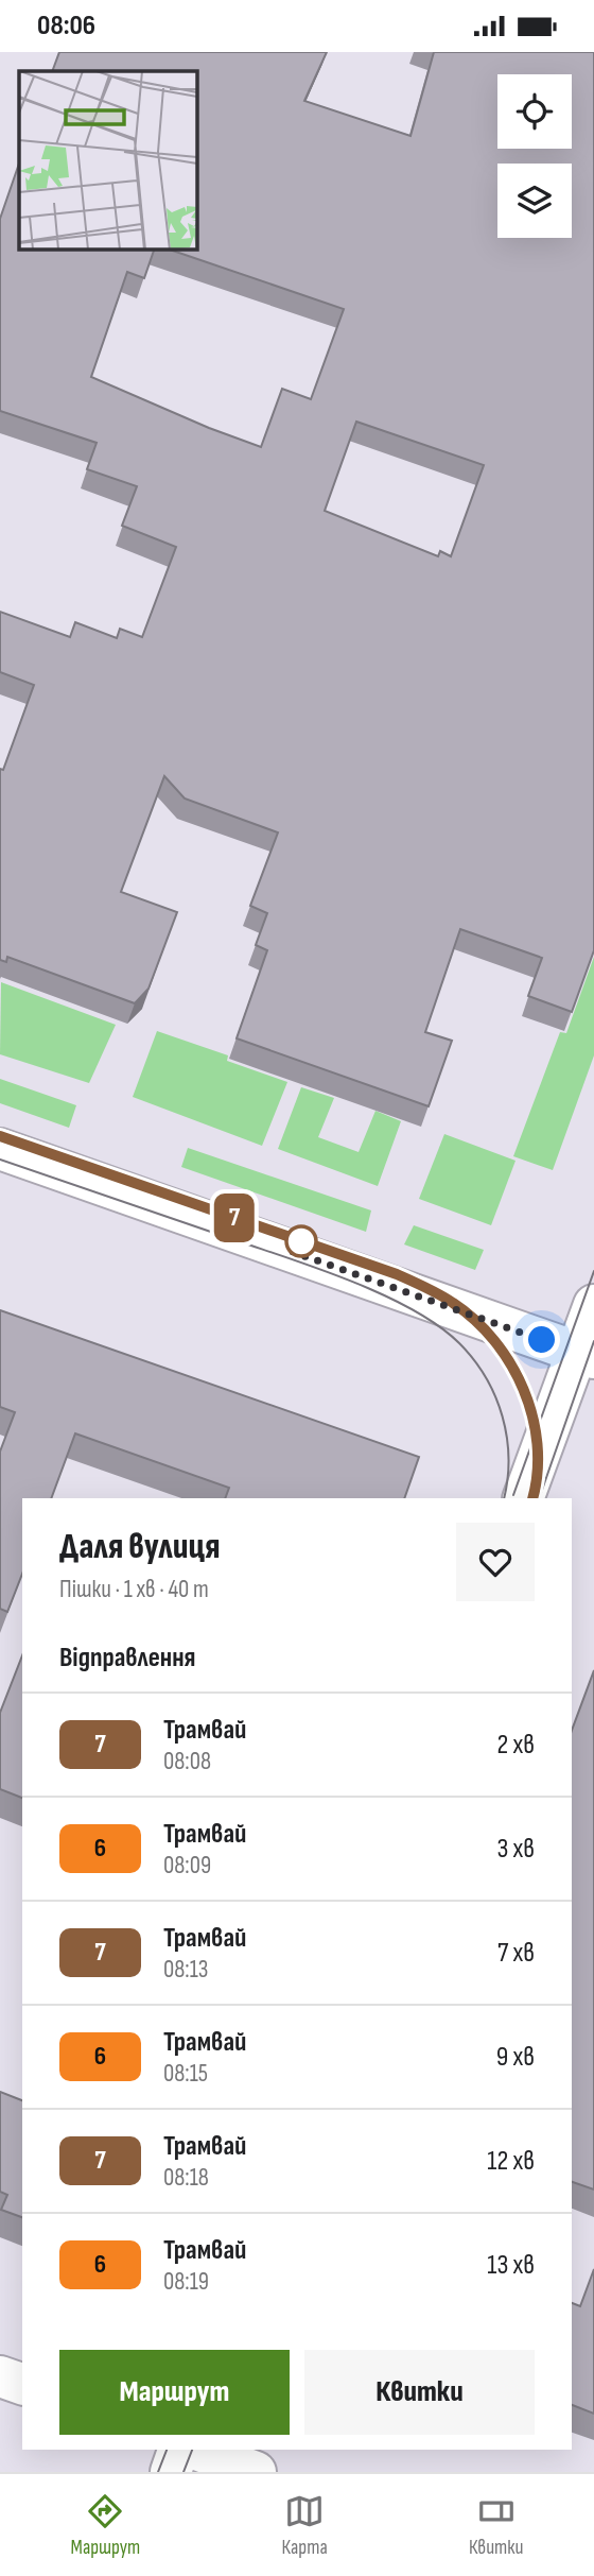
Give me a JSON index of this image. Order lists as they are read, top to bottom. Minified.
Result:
{"lines":["tram line 7"],"page":{"status":"08:06","on_map":"7","heading":[["Даля вулиця","Пішки · 1 хв · 40 m"],"Відправлення"],"list":[{"mark":"7","name":"Трамвай","note":"08:08","value":"2 хв"},{"mark":"6","name":"Трамвай","note":"08:09","value":"3 хв"},{"mark":"7","name":"Трамвай","note":"08:13","value":"7 хв"},{"mark":"6","name":"Трамвай","note":"08:15","value":"9 хв"},{"mark":"7","name":"Трамвай","note":"08:18","value":"12 хв"},{"mark":"6","name":"Трамвай","note":"08:19","value":"13 хв"}],"buttons":["Маршрут","Квитки"],"tabs":["Маршрут","Карта","Квитки"]}}
